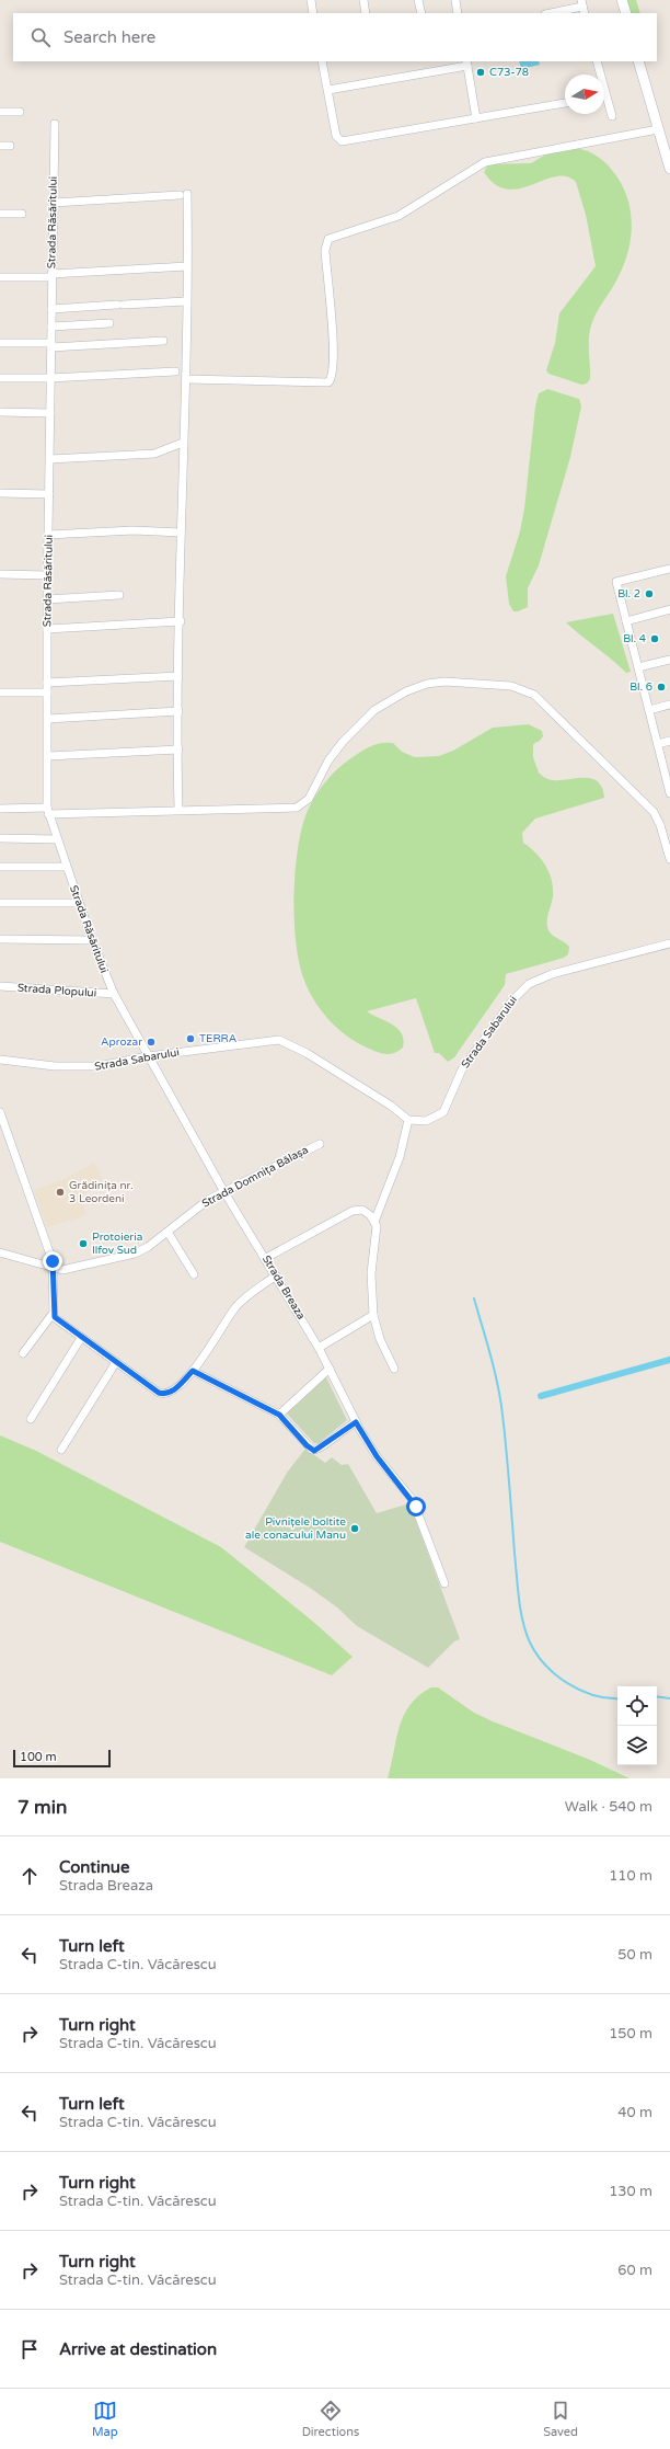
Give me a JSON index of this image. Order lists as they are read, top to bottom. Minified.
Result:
{"streets":{"street":["Strada Răsăritului","Strada Plopului","Strada Sabarului","Strada Domnița Bălașa","Strada Breaza"]},"crossings":[["Strada Răsăritului","Strada Plopului"],["Strada Răsăritului","Strada Breaza"],["Strada Plopului","Strada Breaza"],["Strada Sabarului","Strada Breaza"],["Strada Domnița Bălașa","Strada Breaza"]],"places":["C73-78","Bl. 2","Bl. 4","Bl. 6","TERRA","Aprozar","Grădinița nr. 3 Leordeni","Protoieria Ilfov Sud","Pivnițele boltite ale conacului Manu"],"scale_bar":"100 m","north":"right","page":{"search":"Search here","scale":"100 m","heading":["7 min","Walk · 540 m"],"list":[["Continue","Strada Breaza","110 m"],["Turn left","Strada C-tin. Văcărescu","50 m"],["Turn right","Strada C-tin. Văcărescu","150 m"],["Turn left","Strada C-tin. Văcărescu","40 m"],["Turn right","Strada C-tin. Văcărescu","130 m"],["Turn right","Strada C-tin. Văcărescu","60 m"],"Arrive at destination"],"nav":["Map","Directions","Saved"]}}
